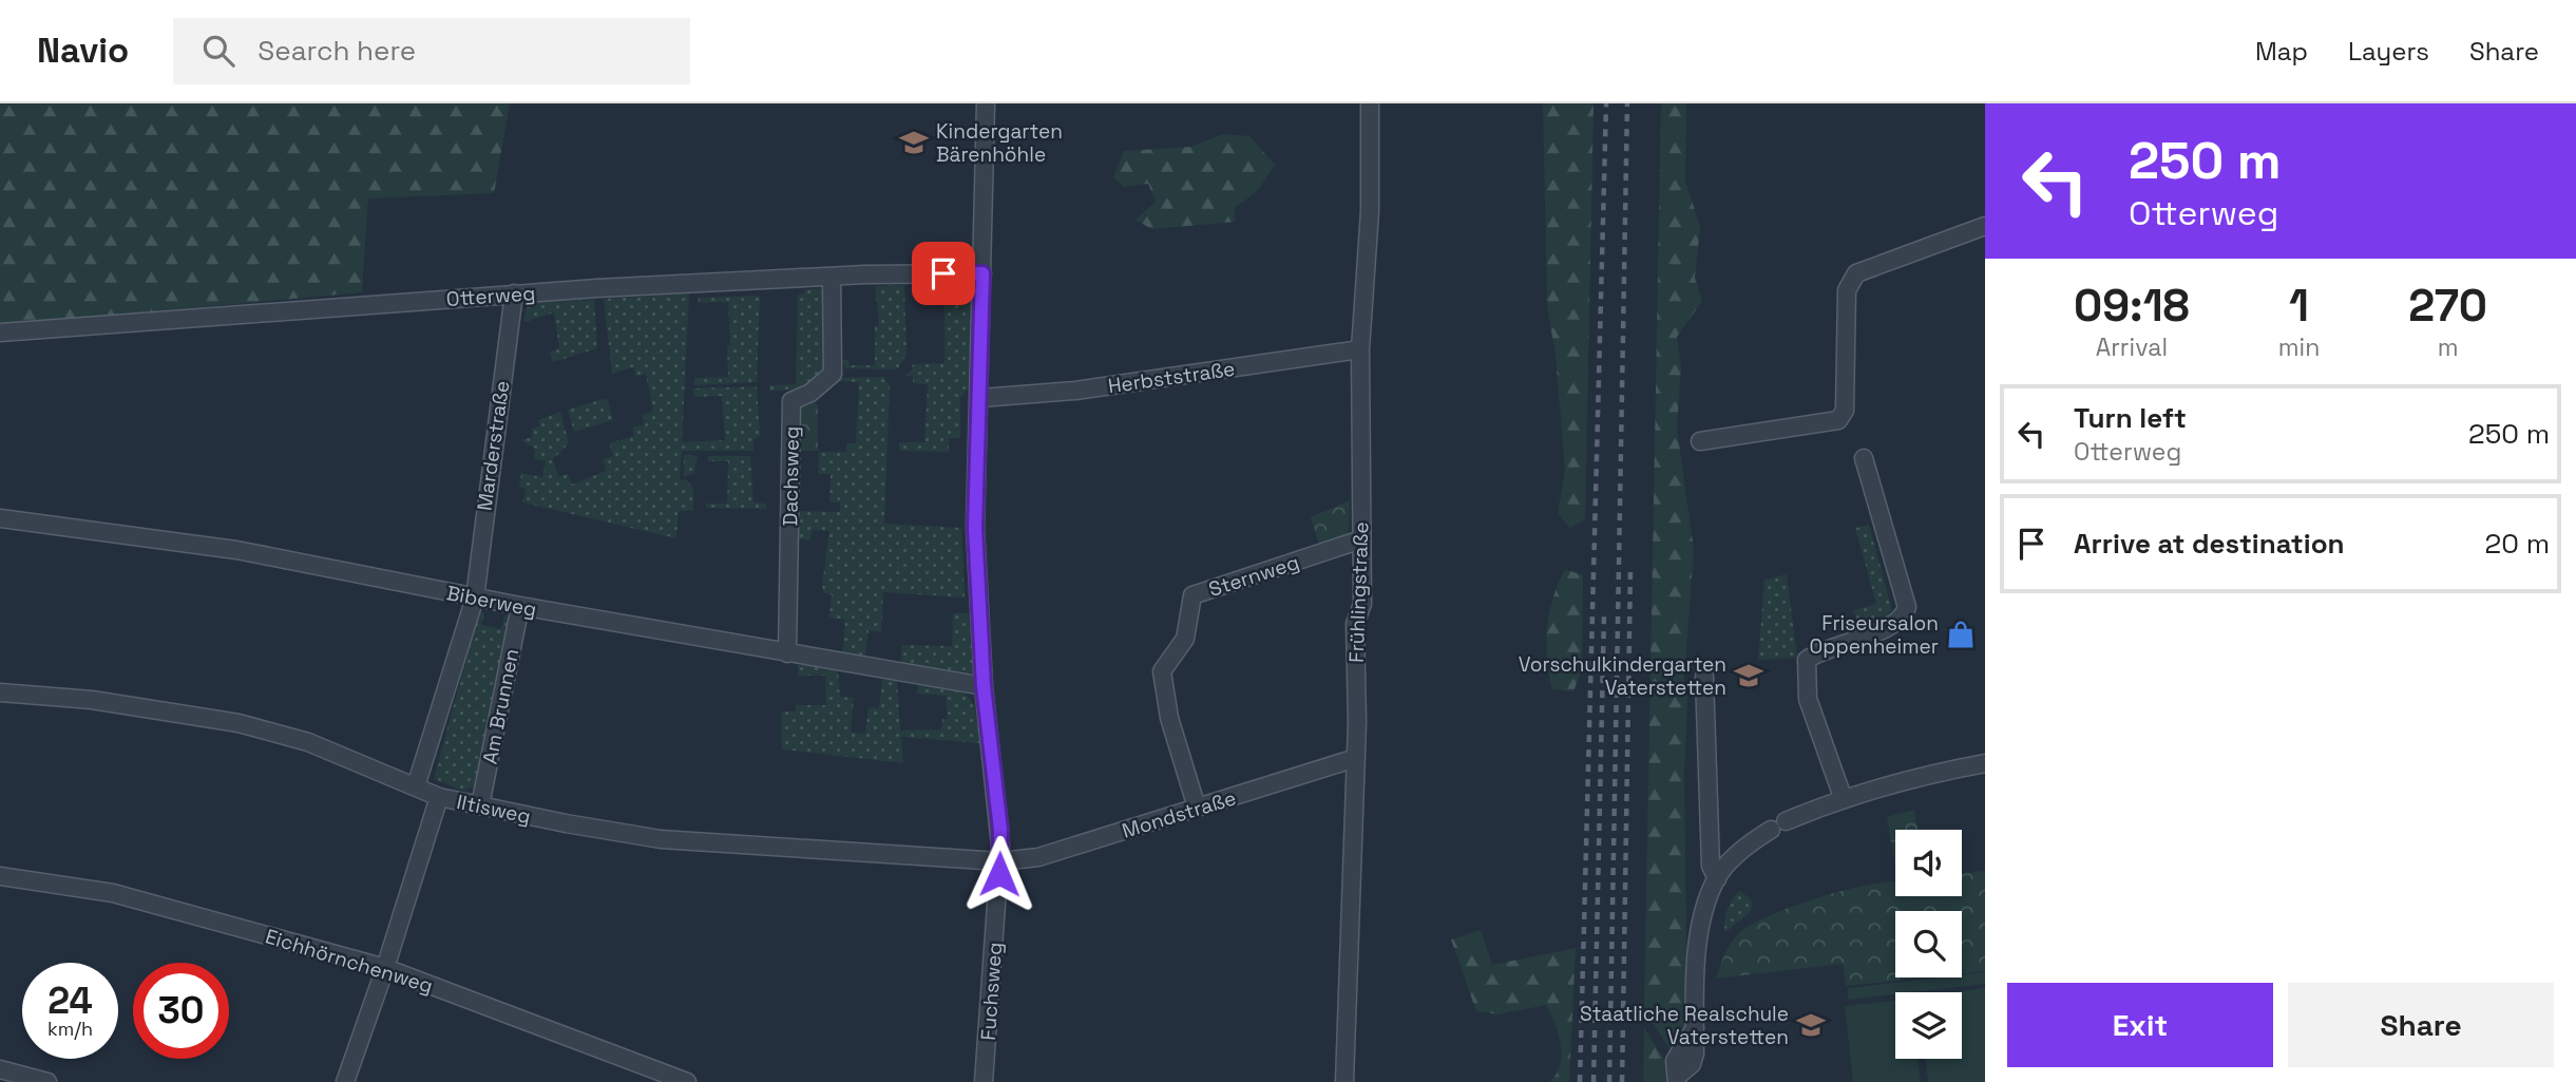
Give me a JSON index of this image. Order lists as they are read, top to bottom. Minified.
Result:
{"streets":{"street":["Otterweg","Herbststraße","Marderstraße","Dachsweg","Sternweg","Frühlingstraße","Biberweg","Am Brunnen","Iltisweg","Mondstraße","Eichhörnchenweg","Fuchsweg"]},"crossings":[["Otterweg","Marderstraße"],["Otterweg","Dachsweg"],["Otterweg","Fuchsweg"],["Herbststraße","Frühlingstraße"],["Herbststraße","Fuchsweg"],["Marderstraße","Biberweg"],["Dachsweg","Biberweg"],["Sternweg","Frühlingstraße"],["Sternweg","Mondstraße"],["Frühlingstraße","Mondstraße"],["Biberweg","Am Brunnen"],["Biberweg","Fuchsweg"],["Am Brunnen","Iltisweg"],["Iltisweg","Mondstraße"],["Iltisweg","Fuchsweg"],["Mondstraße","Fuchsweg"]],"places":{"school or university":["Kindergarten Bärenhöhle","Vorschulkindergarten Vaterstetten","Staatliche Realschule Vaterstetten"],"shop":["Friseursalon Oppenheimer"]},"page":{"header":"Navio","search":"Search here","nav":["Map","Layers","Share"],"turn":["250 m","Otterweg"],"eta":["09:18","Arrival","1","min","270","m"],"list":[{"name":"Turn left","note":"Otterweg","value":"250 m"},{"name":"Arrive at destination","value":"20 m"}],"speed":"24 km/h","limit":"30","buttons":["Exit","Share"]}}
